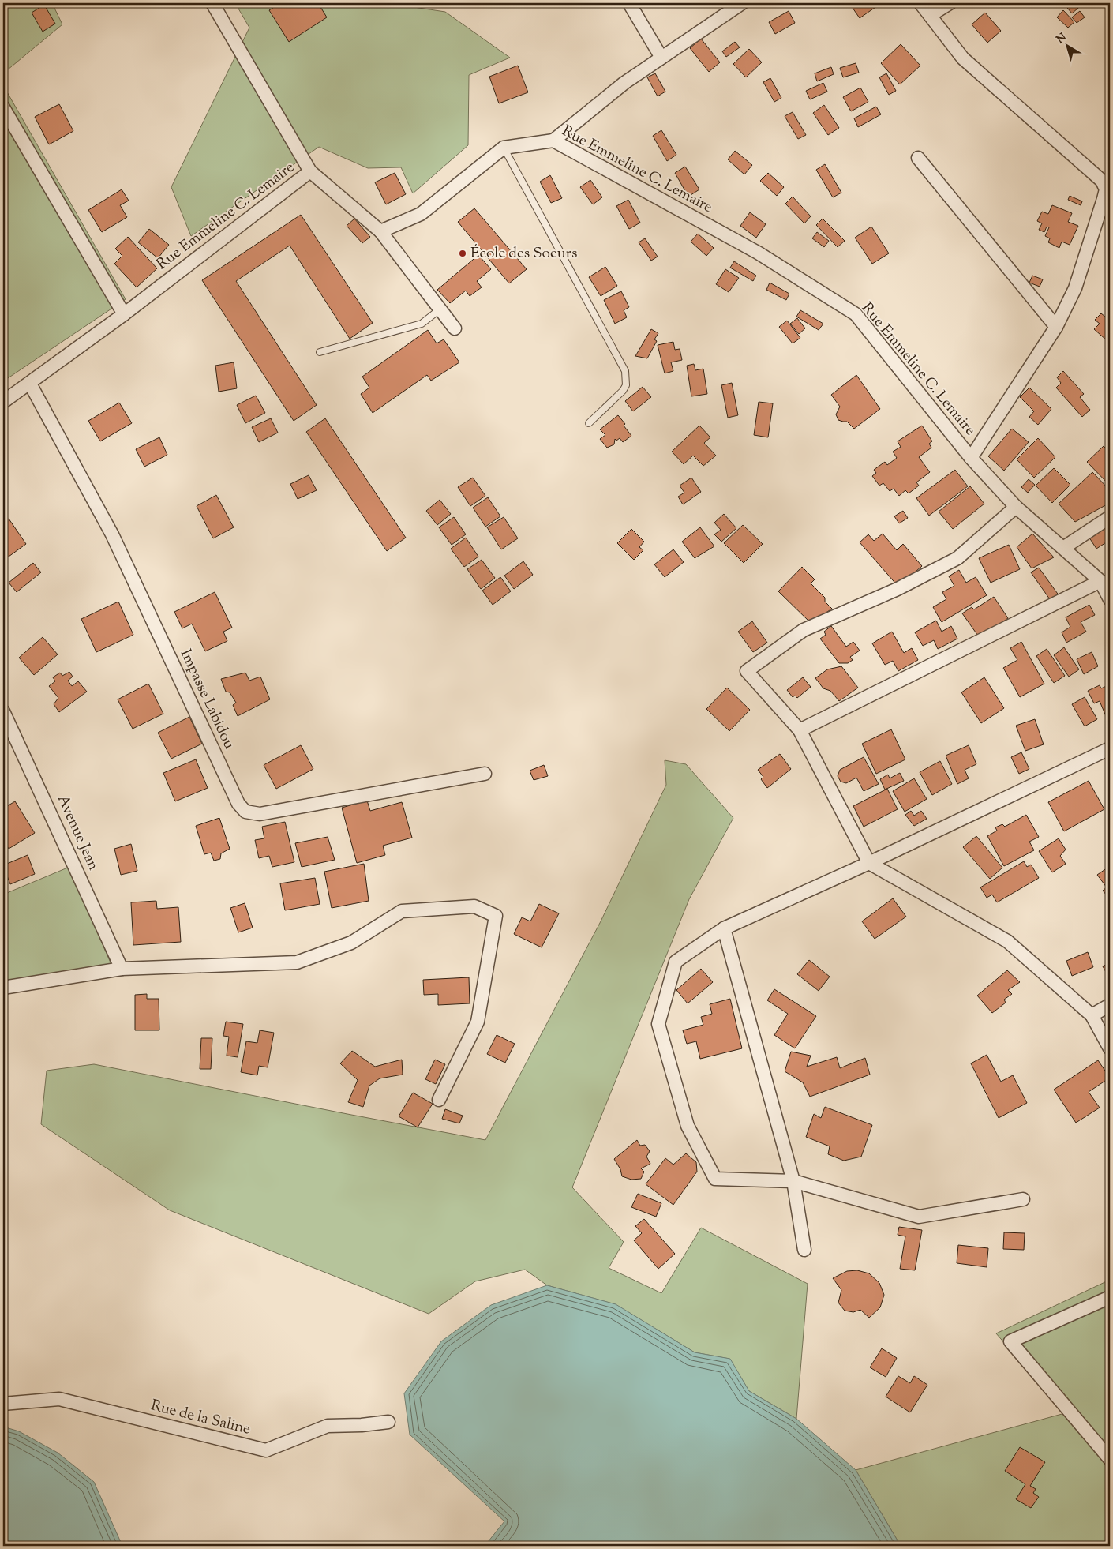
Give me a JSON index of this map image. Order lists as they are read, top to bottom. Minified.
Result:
{"streets":{"street":["Rue Emmeline C. Lemaire","Impasse Labidou","Avenue Jean","Rue de la Saline"]},"crossings":[["Rue Emmeline C. Lemaire","Impasse Labidou"]],"places":["École des Soeurs"],"north":"top left"}
